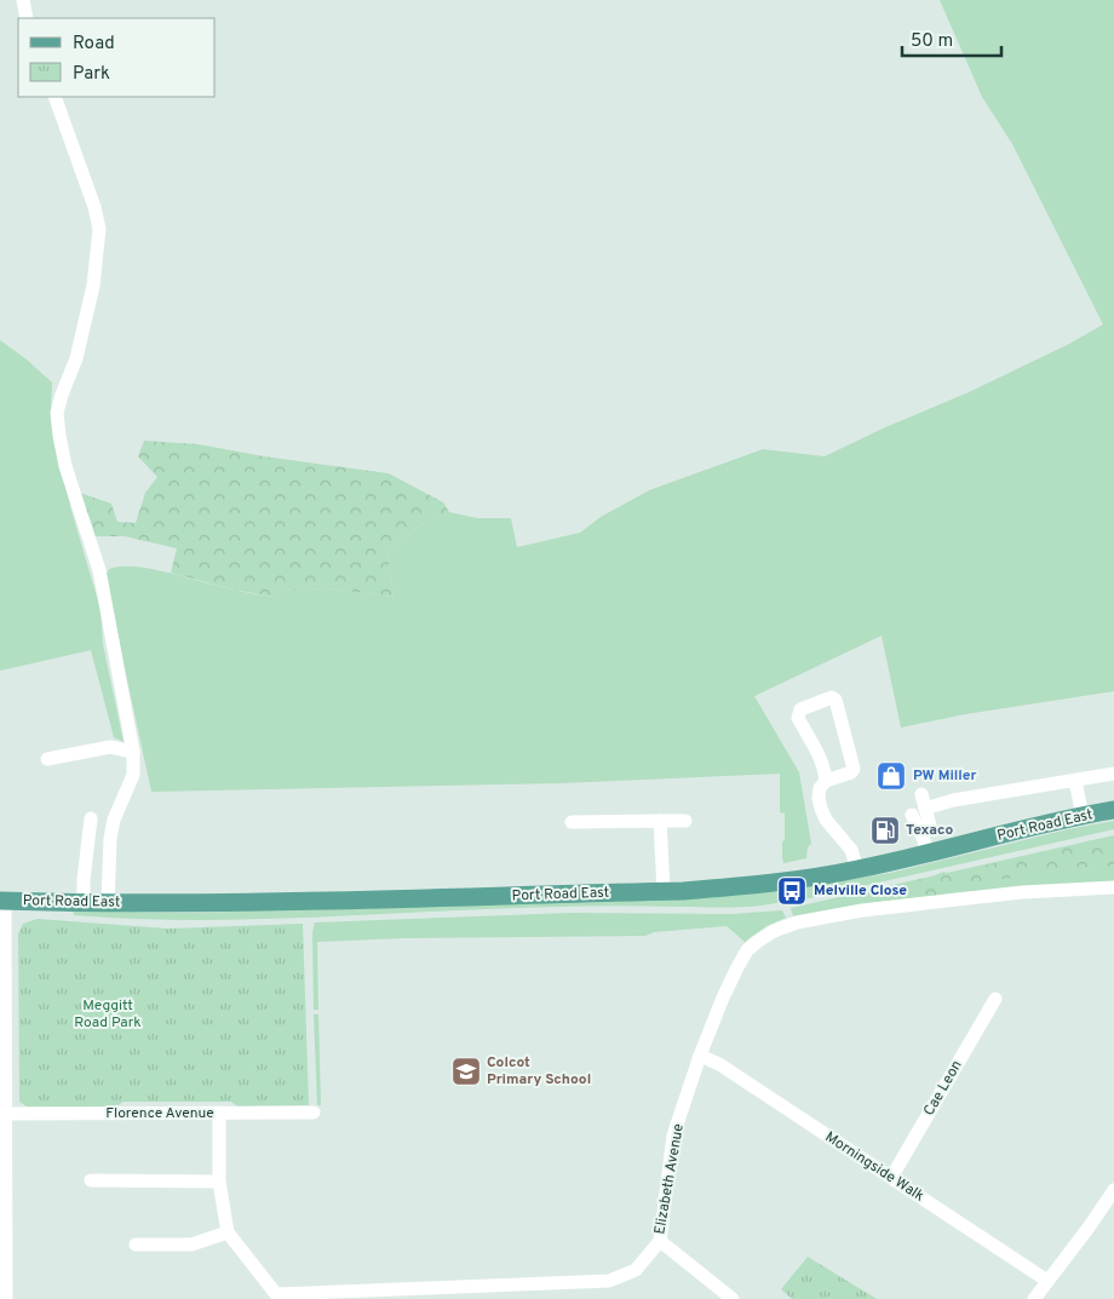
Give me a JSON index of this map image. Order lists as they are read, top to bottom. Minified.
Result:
{"streets":{"main road":["Port Road East"],"street":["Cae Leon","Florence Avenue","Morningside Walk","Elizabeth Avenue"]},"crossings":[["Cae Leon","Morningside Walk"],["Morningside Walk","Elizabeth Avenue"]],"parks":["Meggitt Road Park"],"places":{"shop":["PW Miller"],"fuel station":["Texaco"],"bus stop":["Melville Close"],"school or university":["Colcot Primary School"]},"legend":["Road","Park"],"scale_bar":"50 m"}
